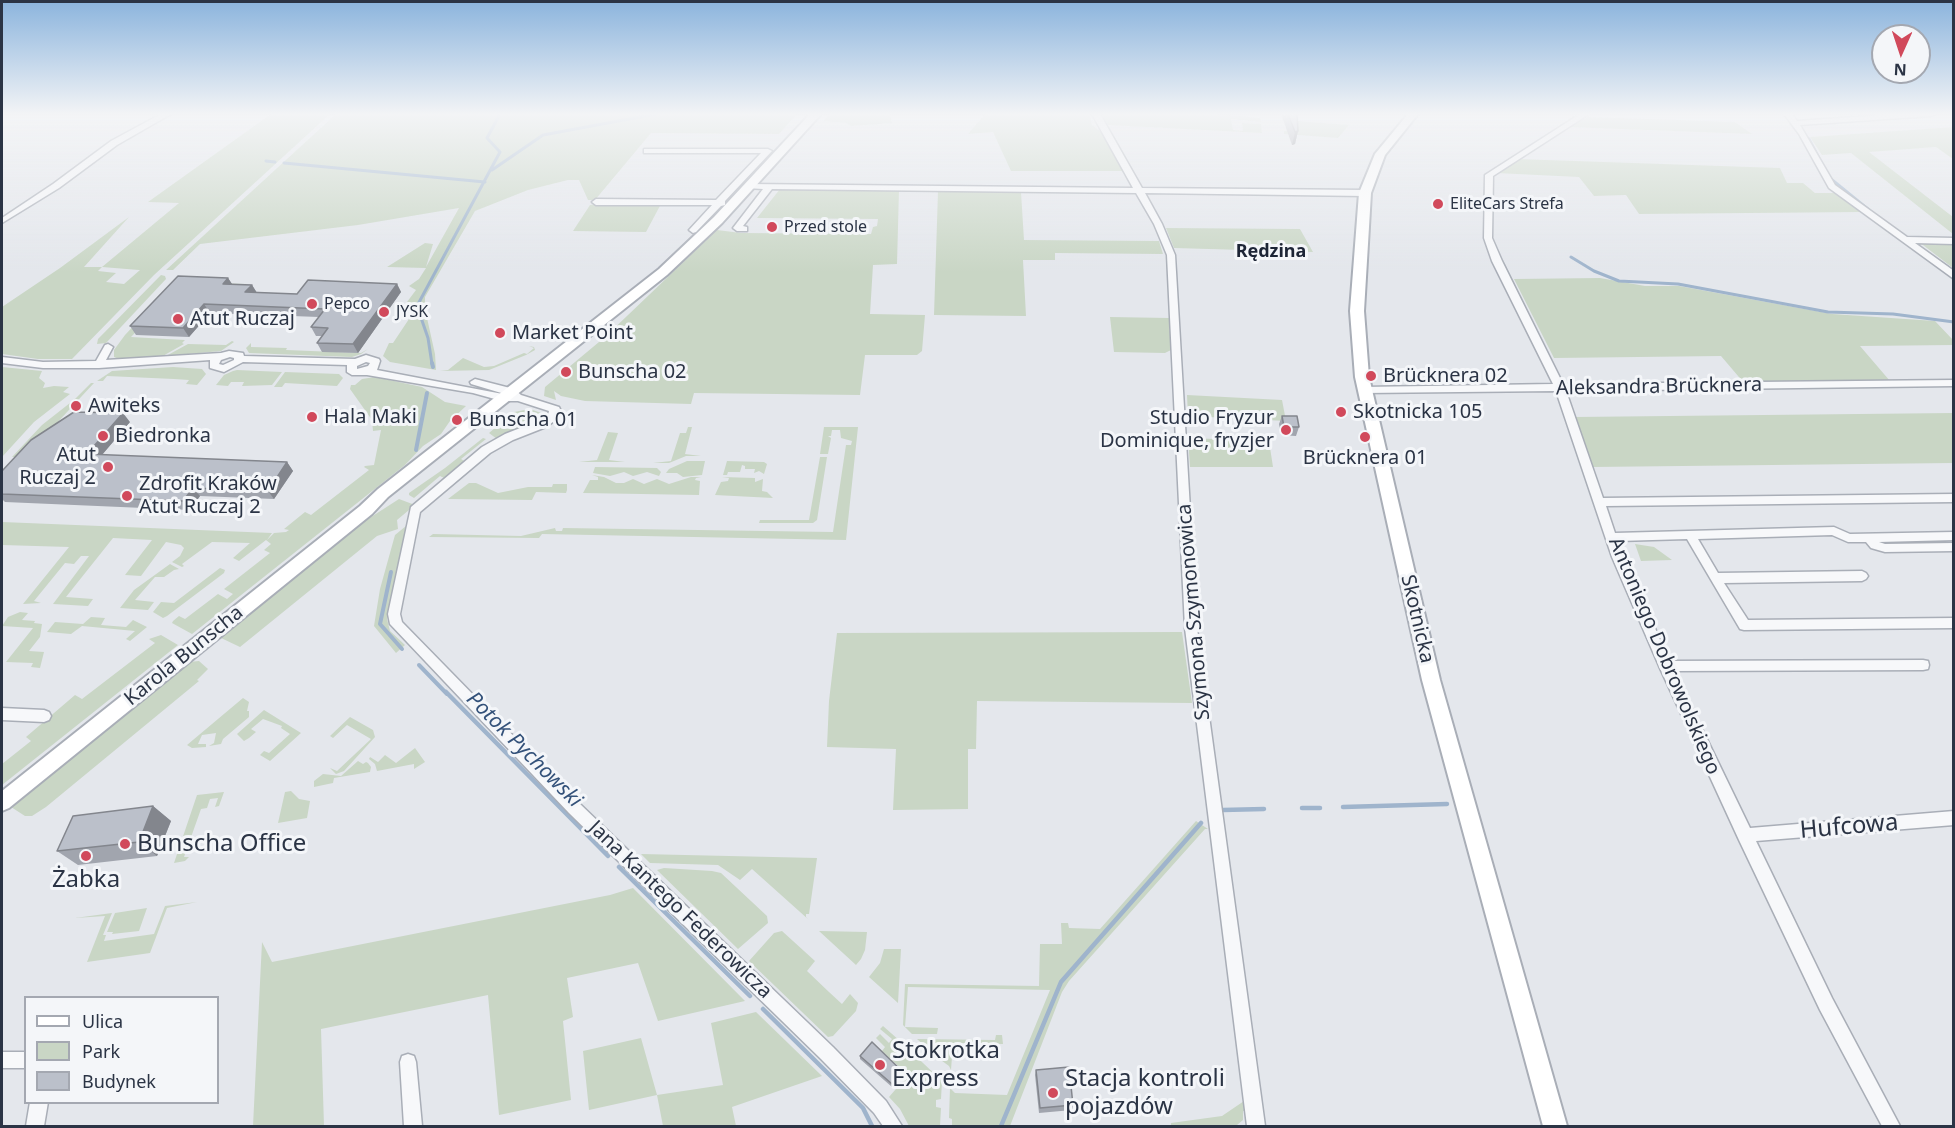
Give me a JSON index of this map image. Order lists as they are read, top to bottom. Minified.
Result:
{"streets":{"street":["Aleksandra Brücknera","Szymona Szymonowica","Skotnicka","Karola Bunscha","Antoniego Dobrowolskiego","Hufcowa","Jana Kantego Federowicza"]},"crossings":[["Aleksandra Brücknera","Skotnicka"],["Aleksandra Brücknera","Antoniego Dobrowolskiego"],["Karola Bunscha","Jana Kantego Federowicza"],["Antoniego Dobrowolskiego","Hufcowa"]],"districts":["Rędzina"],"water":["Potok Pychowski"],"places":["EliteCars Strefa","Przed stole","Pepco","JYSK","Atut Ruczaj","Market Point","Bunscha 02","Brücknera 02","Awiteks","Skotnicka 105","Hala Maki","Bunscha 01","Studio Fryzur Dominique, fryzjer","Biedronka","Brücknera 01","Atut Ruczaj 2","Zdrofit Kraków Atut Ruczaj 2","Bunscha Office","Żabka","Stokrotka Express","Stacja kontroli pojazdów"],"legend":["Ulica","Park","Budynek"],"north":"bottom"}
